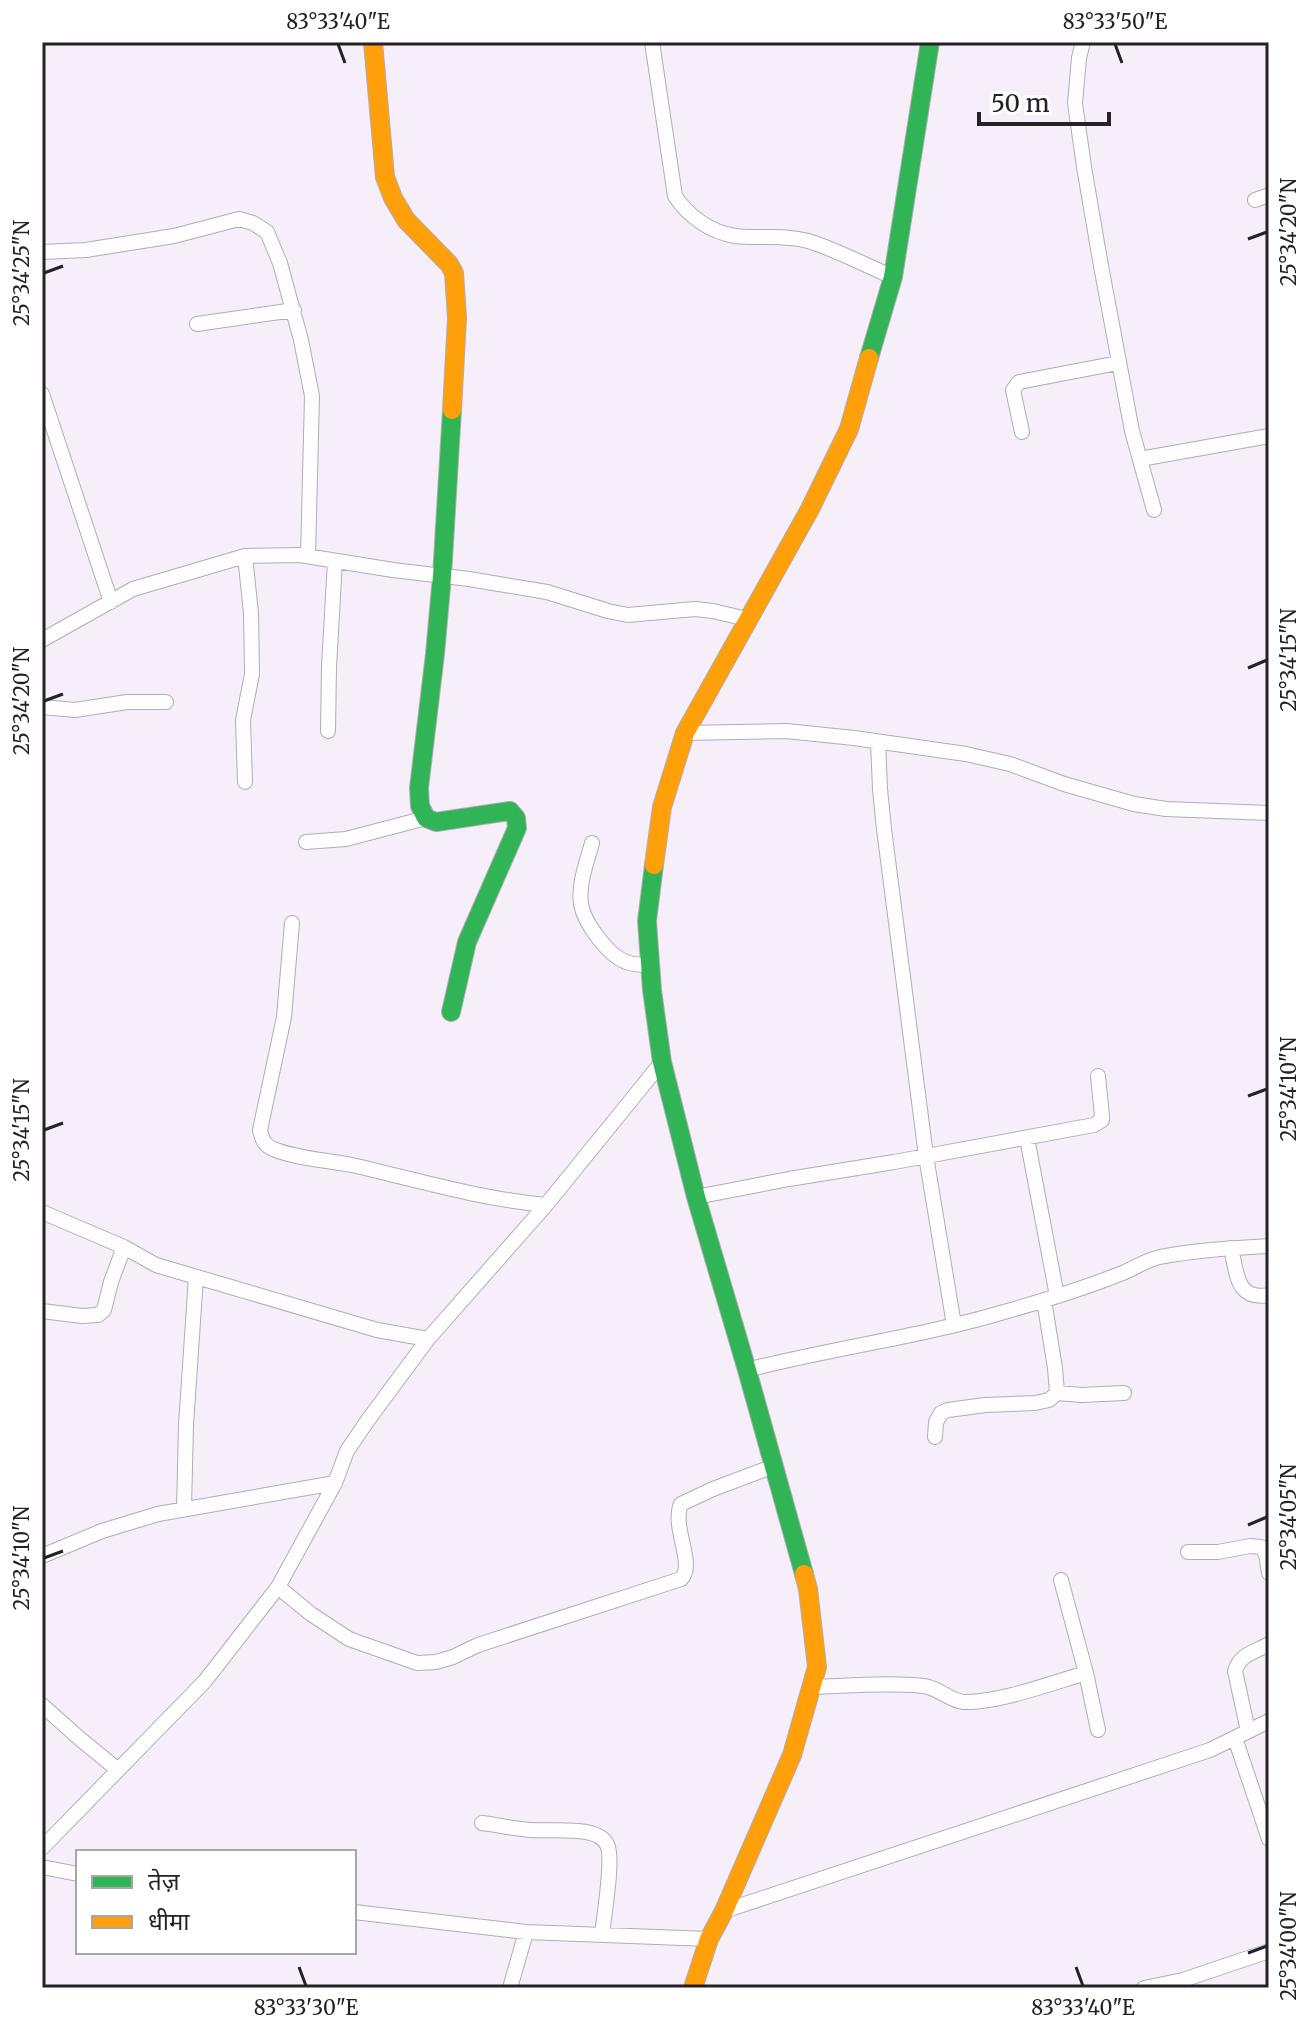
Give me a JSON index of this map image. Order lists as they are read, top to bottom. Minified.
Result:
{"legend":["तेज़","धीमा"],"scale_bar":"50 m","coordinates":["83°33'40\"E","83°33'50\"E","25°34'20\"N","25°34'25\"N","25°34'15\"N","25°34'10\"N","25°34'05\"N","25°34'00\"N","83°33'30\"E"]}
